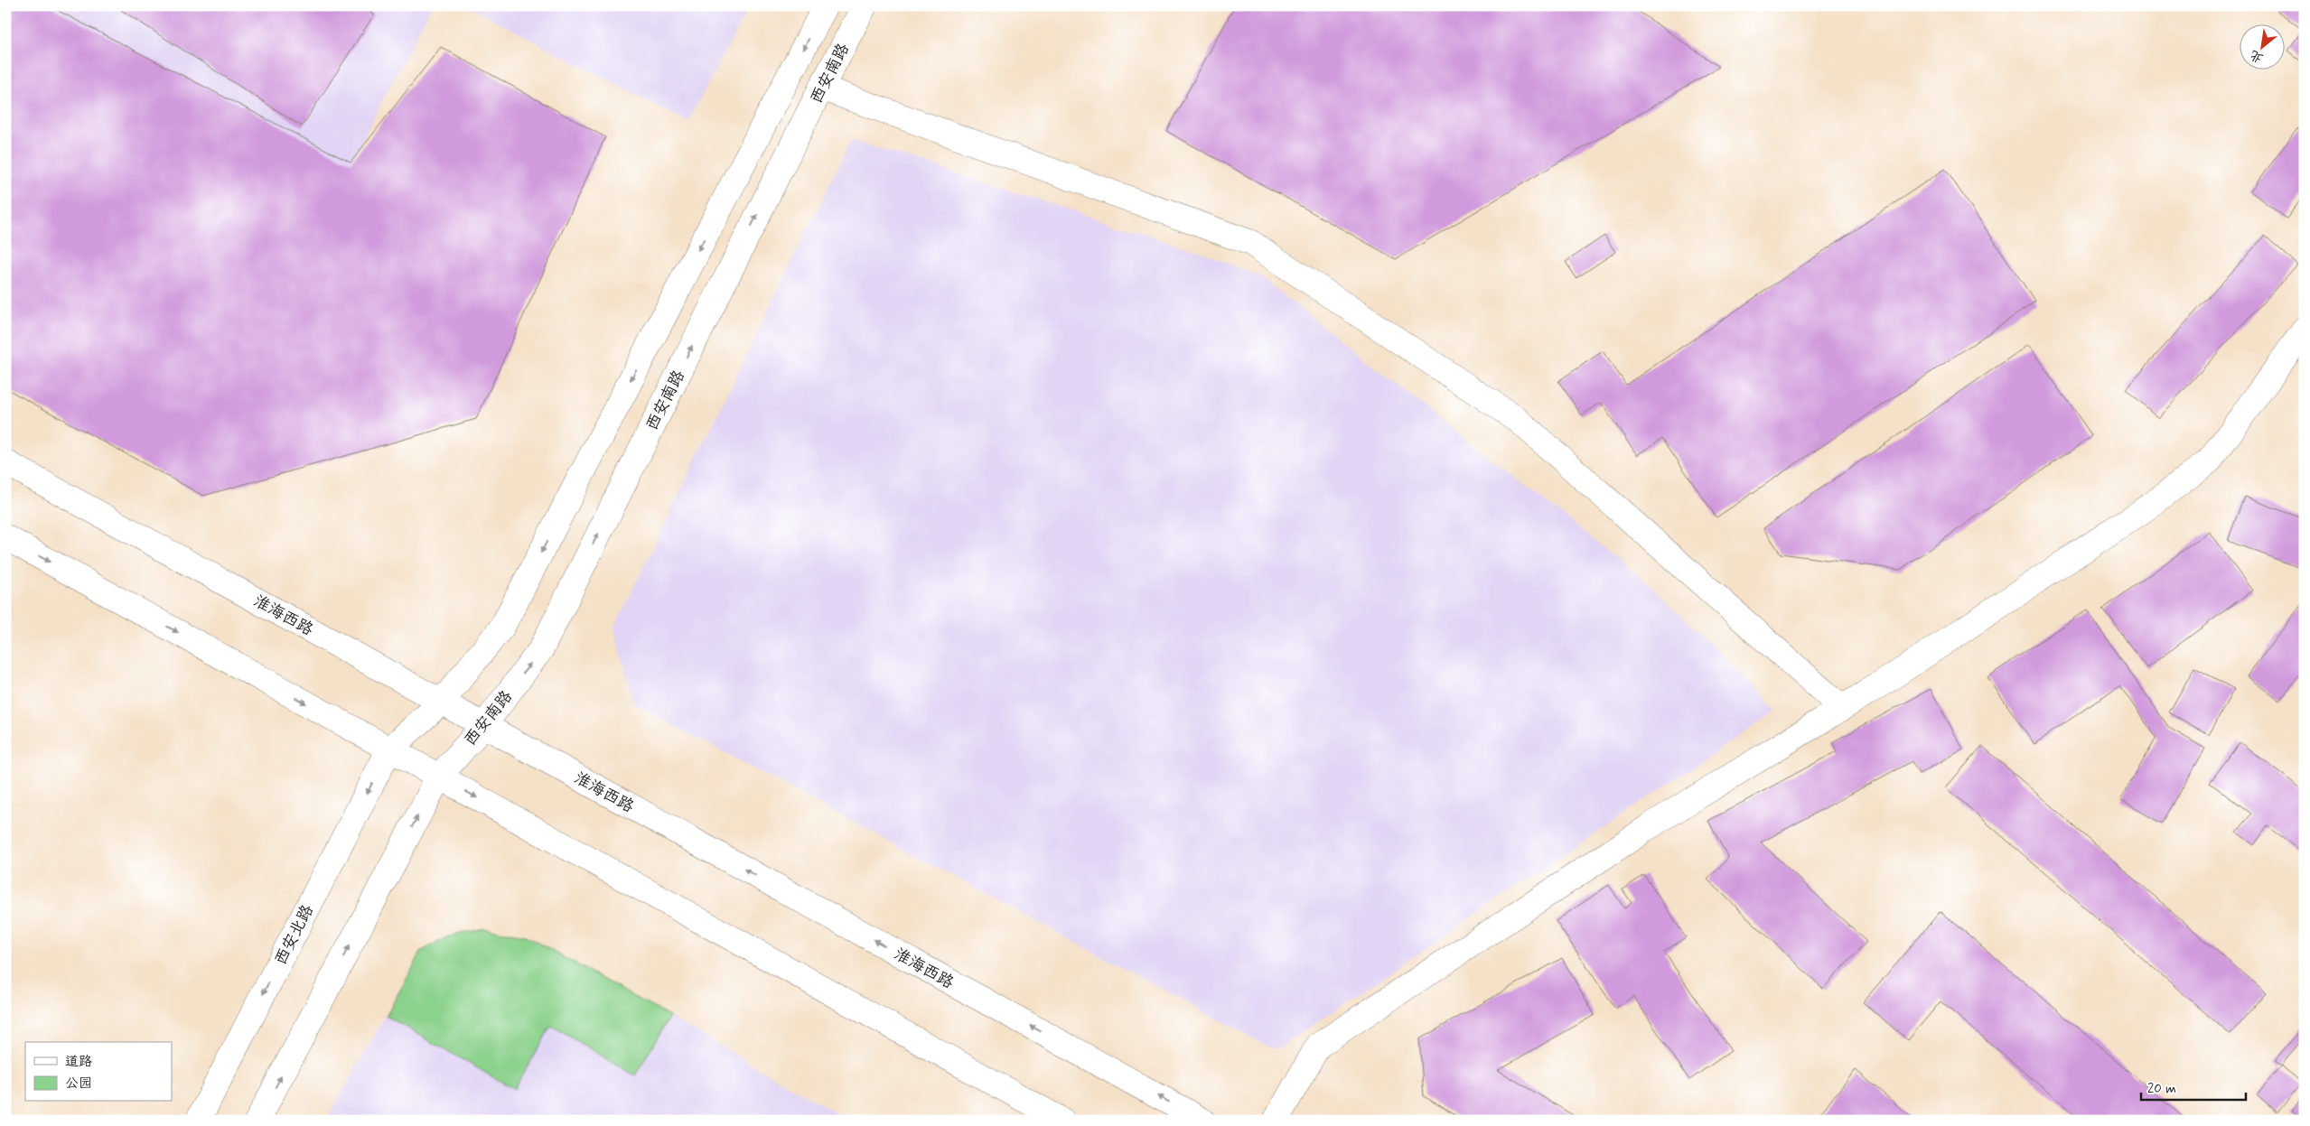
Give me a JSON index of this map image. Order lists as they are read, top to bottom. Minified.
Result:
{"streets":{"main road":["西安南路","淮海西路","西安北路"]},"crossings":[["西安南路","淮海西路"]],"legend":["道路","公园"],"scale_bar":"20 m","north":"bottom left"}
